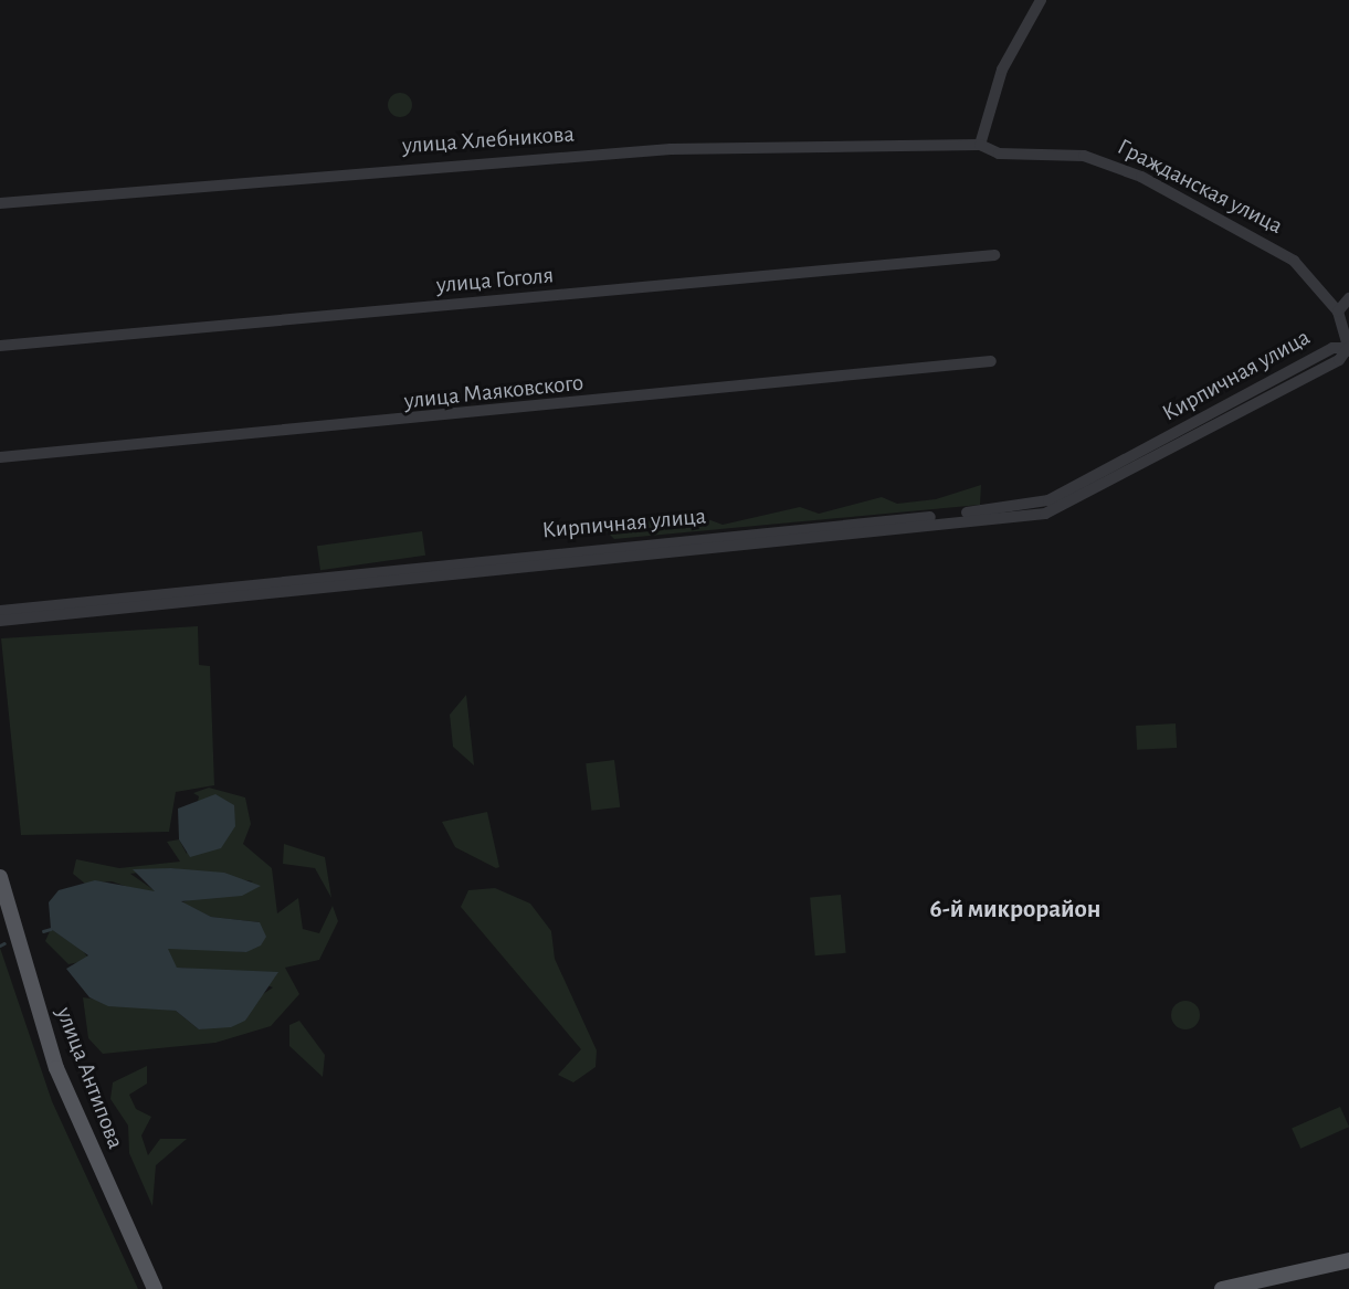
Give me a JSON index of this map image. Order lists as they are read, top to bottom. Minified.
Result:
{"streets":{"main road":["улица Антипова"],"street":["улица Хлебникова","Гражданская улица","улица Гоголя","Кирпичная улица","улица Маяковского"]},"crossings":[["улица Хлебникова","Гражданская улица"]],"districts":["6-й микрорайон"]}
